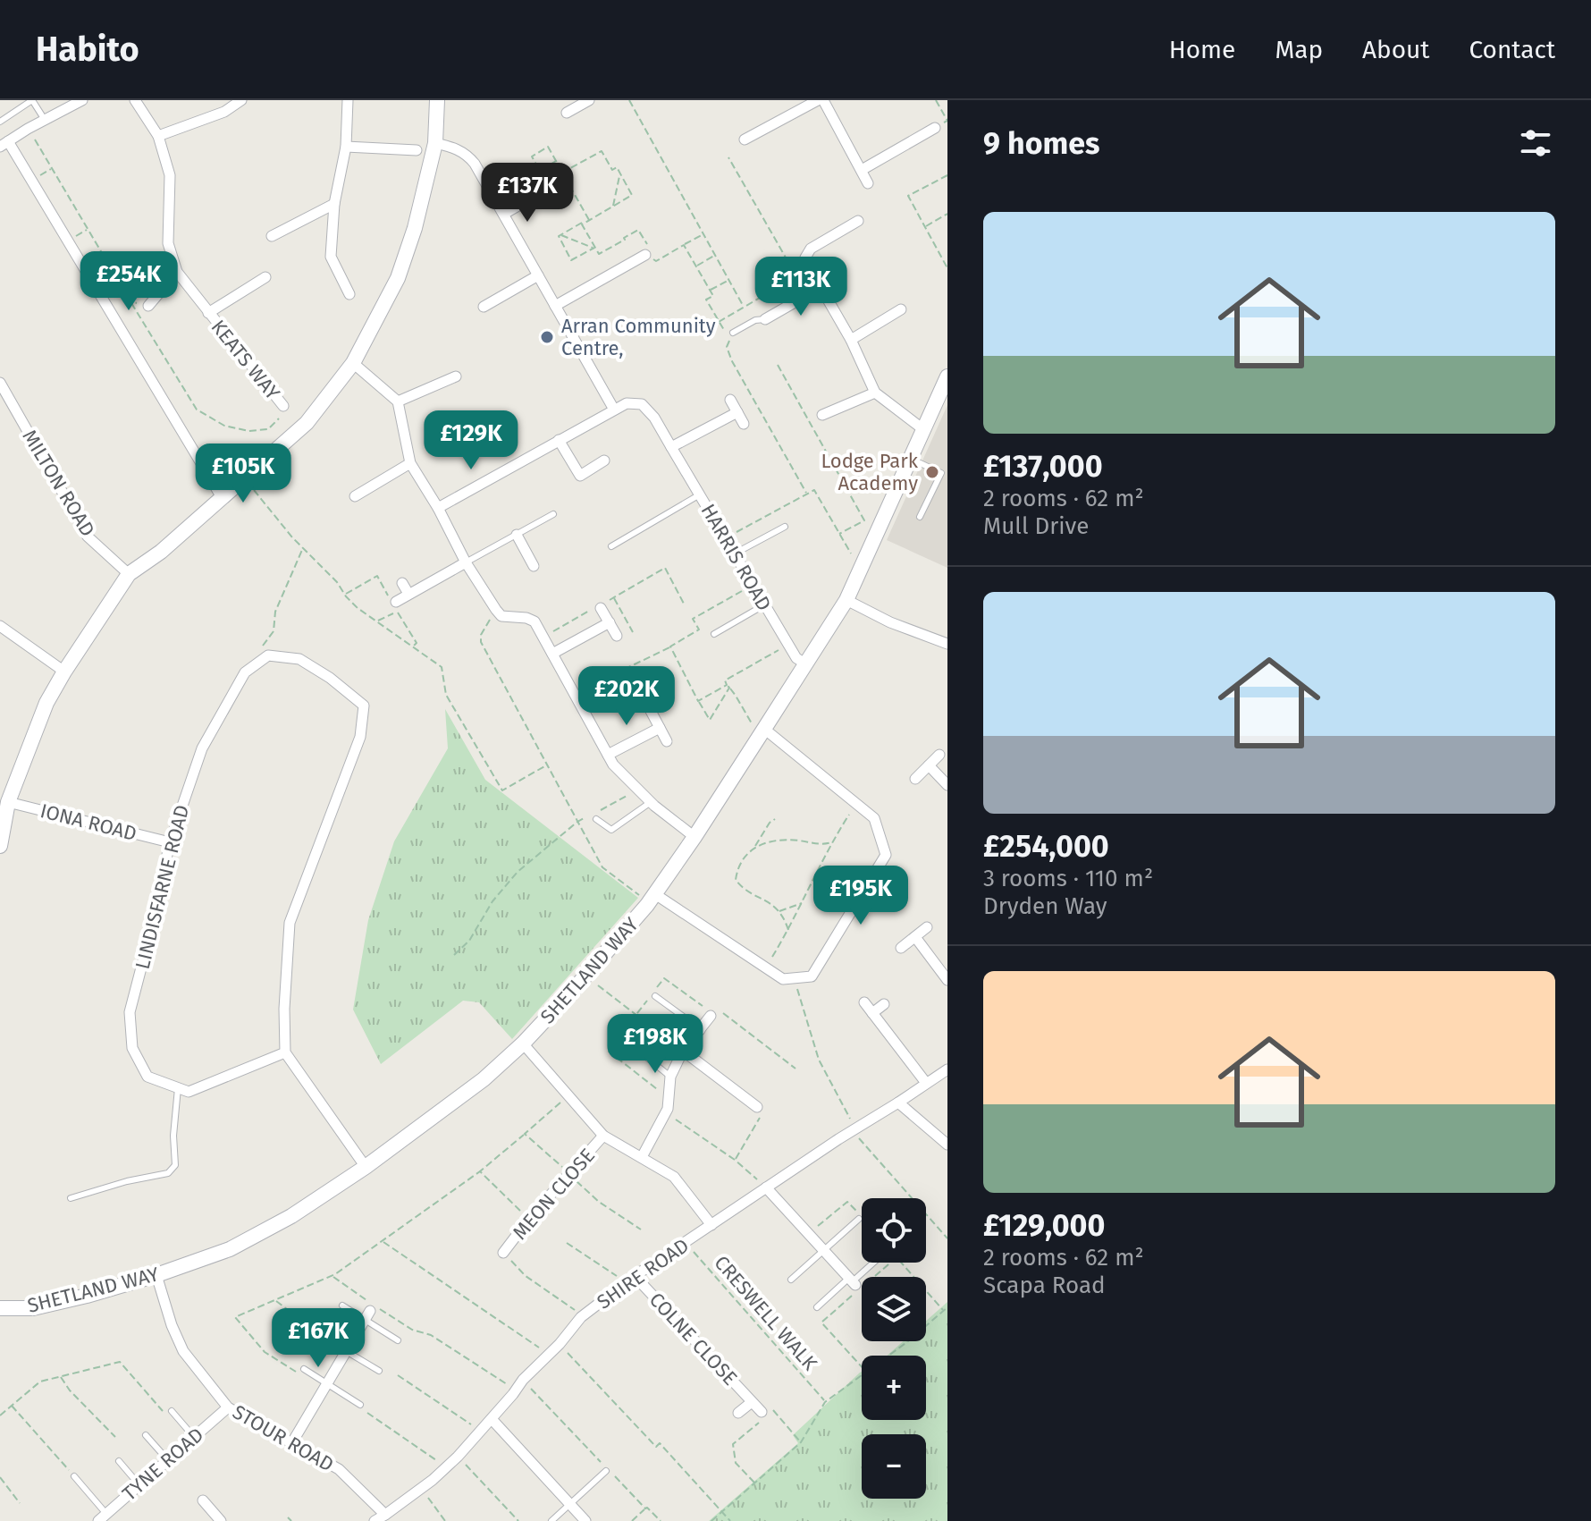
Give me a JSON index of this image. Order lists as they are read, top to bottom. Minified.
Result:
{"streets":{"street":["KEATS WAY","MILTON ROAD","HARRIS ROAD","IONA ROAD","LINDISFARNE ROAD","SHETLAND WAY","MEON CLOSE","SHIRE ROAD","COLNE CLOSE","STOUR ROAD","TYNE ROAD"],"path":["CRESWELL WALK"]},"crossings":[["HARRIS ROAD","SHETLAND WAY"],["IONA ROAD","LINDISFARNE ROAD"],["SHETLAND WAY","STOUR ROAD"],["SHIRE ROAD","CRESWELL WALK"],["SHIRE ROAD","COLNE CLOSE"],["SHIRE ROAD","STOUR ROAD"],["STOUR ROAD","TYNE ROAD"]],"places":["Arran Community Centre,","Lodge Park Academy"],"page":{"header":"Habito","nav":["Home","Map","About","Contact"],"heading":"9 homes","price":["£137K","£254K","£113K","£129K","£105K","£202K","£195K","£198K","£167K"],"list":[{"name":"£137,000","note":"2 rooms · 62 m² · Mull Drive"},{"name":"£254,000","note":"3 rooms · 110 m² · Dryden Way"},{"name":"£129,000","note":"2 rooms · 62 m² · Scapa Road"}],"map_buttons":["+","−"]}}
